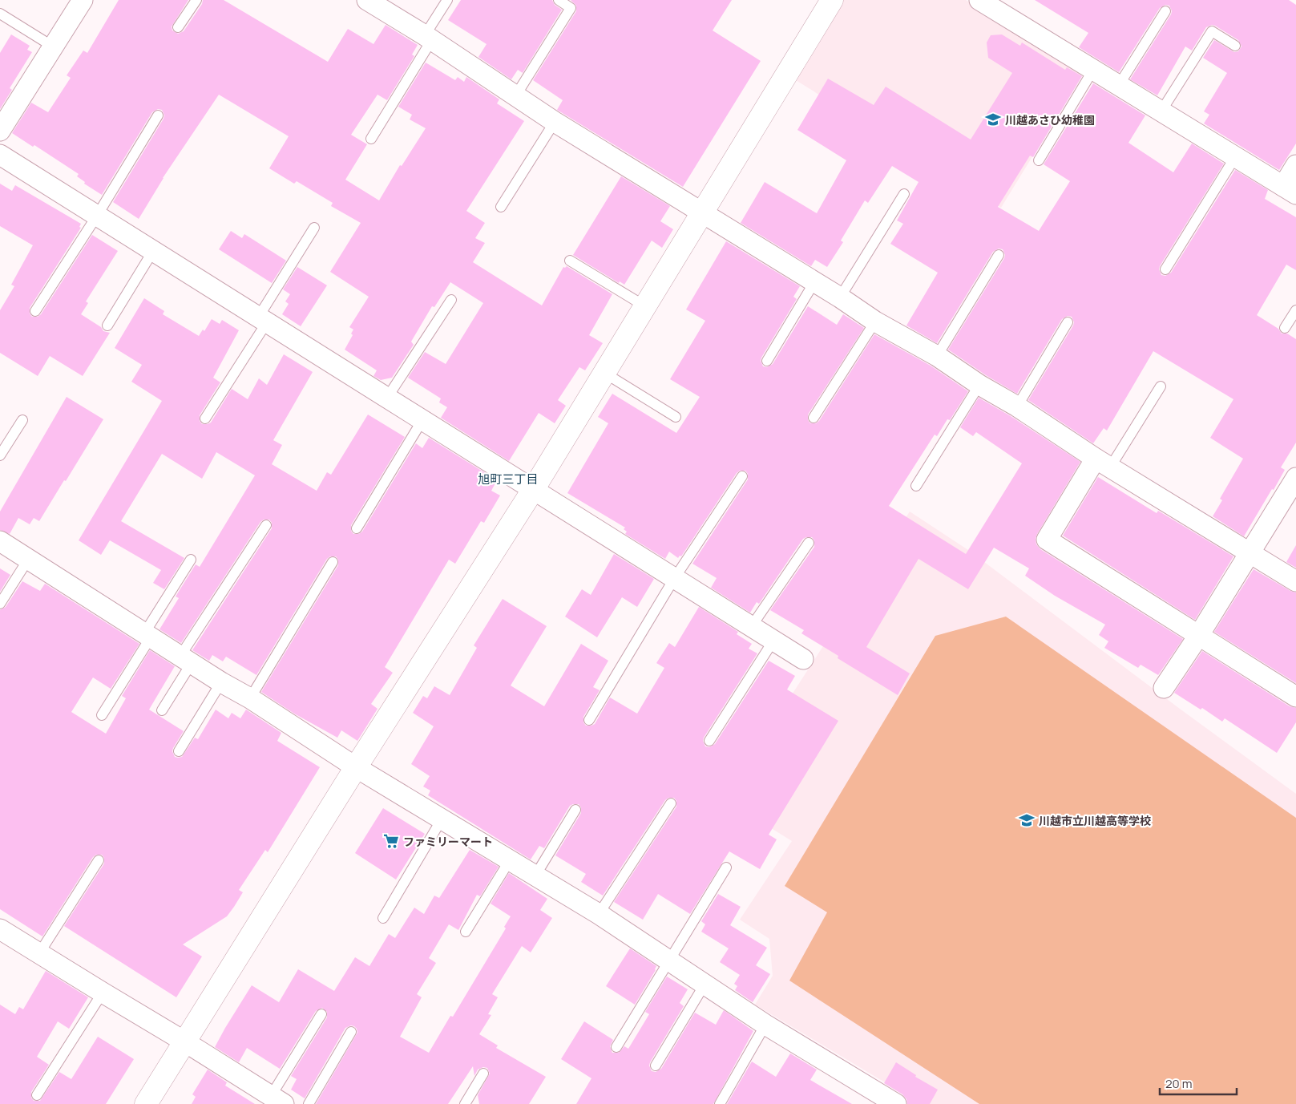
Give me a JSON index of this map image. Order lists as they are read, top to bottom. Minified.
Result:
{"districts":["旭町三丁目"],"places":{"school or university":["川越あさひ幼稚園","川越市立川越高等学校"],"supermarket":["ファミリーマート"]},"scale_bar":"20 m"}
